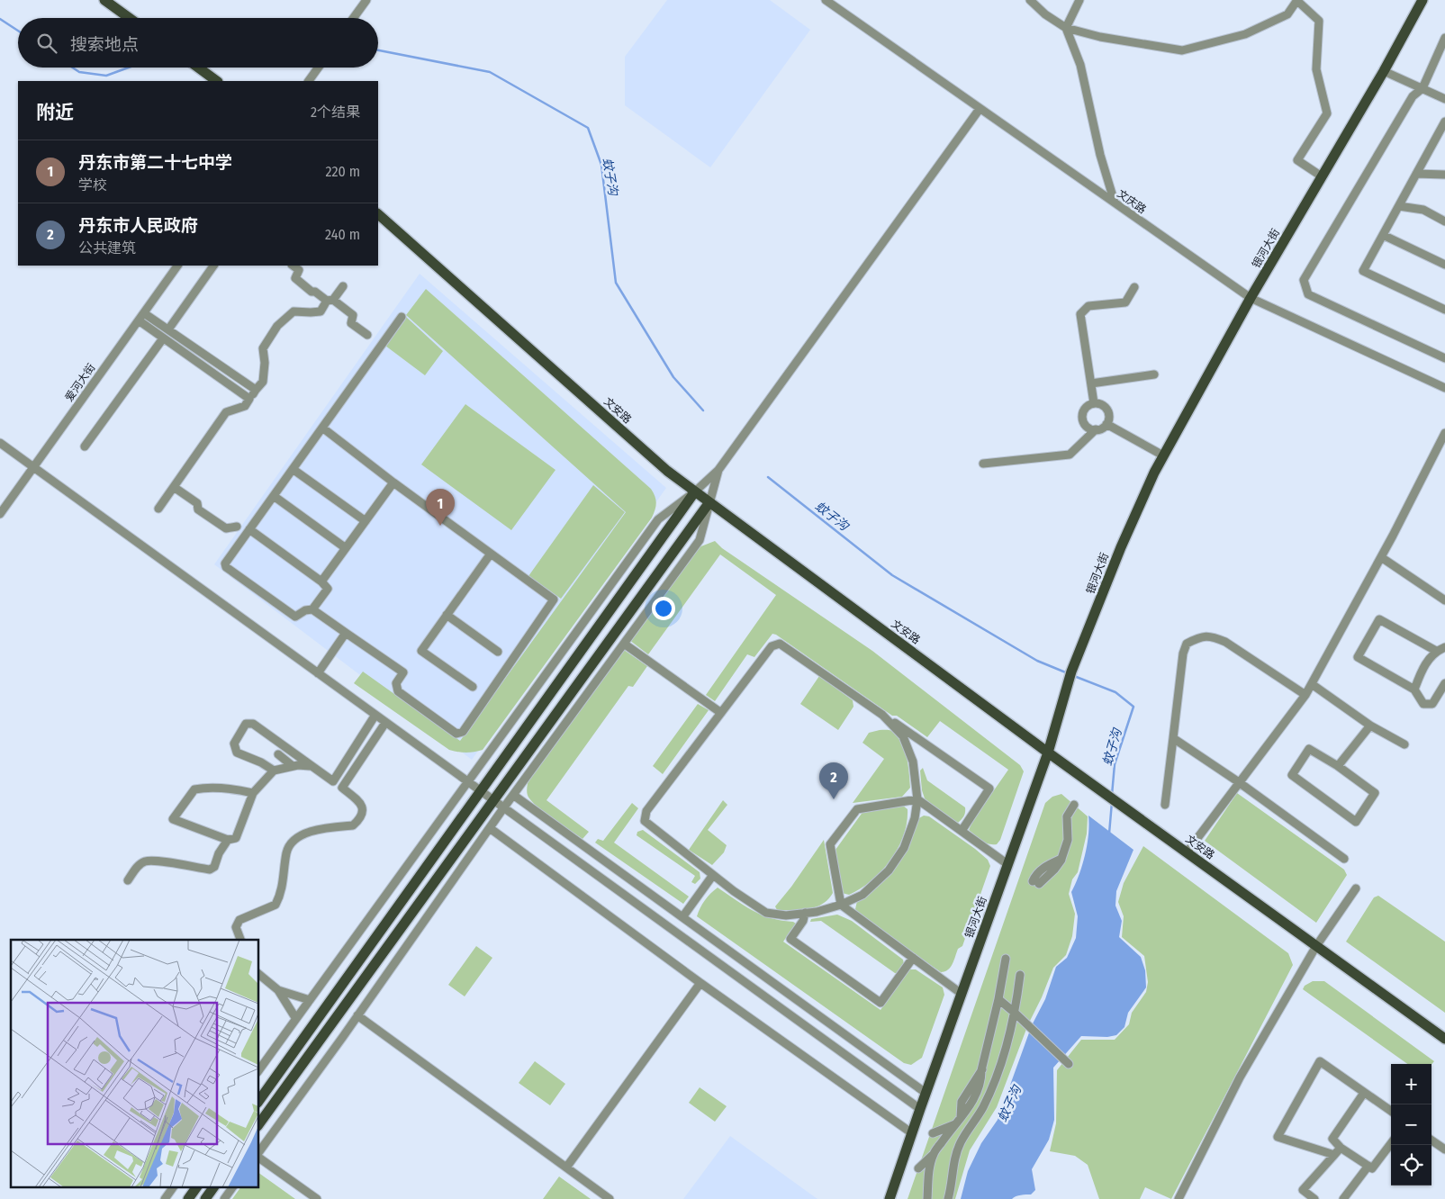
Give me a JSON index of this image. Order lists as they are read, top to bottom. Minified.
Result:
{"streets":{"main road":["银河大街","文安路"],"street":["文庆路","爱河大街"]},"crossings":[["文庆路","银河大街"],["银河大街","文安路"]],"water":["蚊子沟"],"page":{"search":"搜索地点","heading":["附近","2个结果"],"list":[{"mark":"1","name":"丹东市第二十七中学","note":"学校","value":"220 m"},{"mark":"2","name":"丹东市人民政府","note":"公共建筑","value":"240 m"}],"pins":["1","2"],"map_buttons":["+","−"]}}
